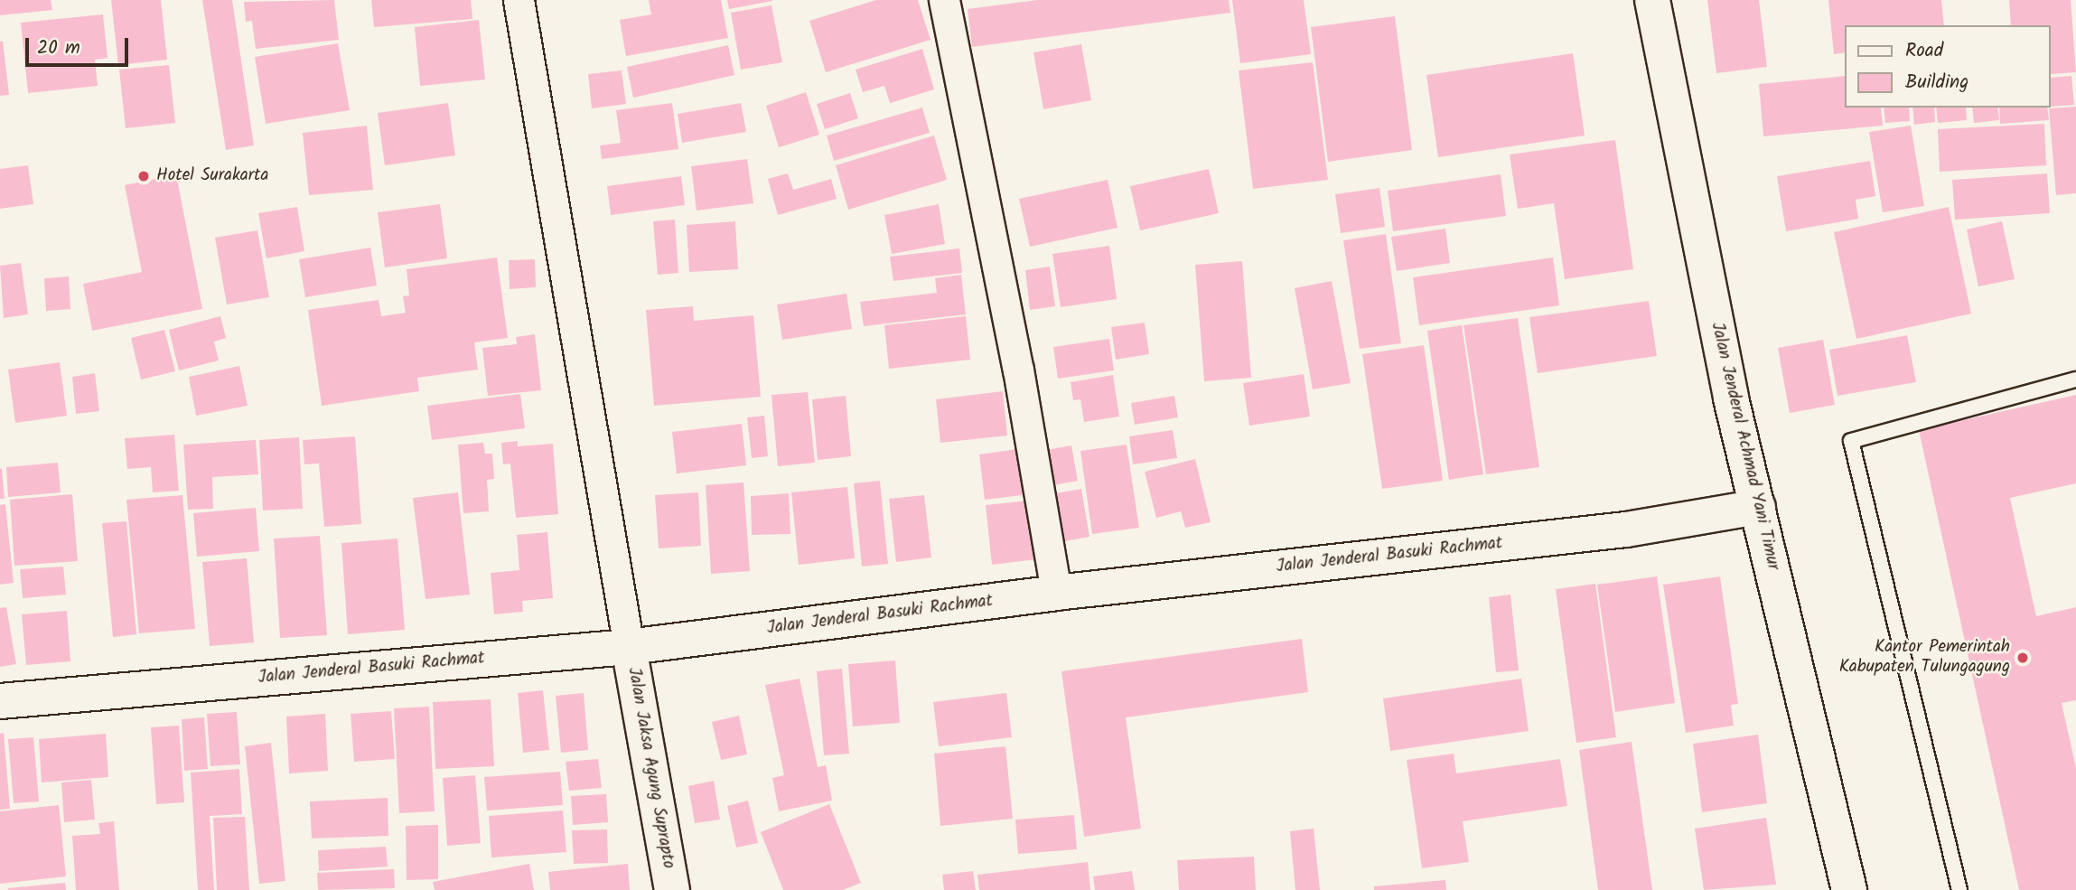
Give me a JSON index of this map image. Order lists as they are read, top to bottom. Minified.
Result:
{"streets":{"street":["Jalan Jenderal Achmad Yani Timur","Jalan Jenderal Basuki Rachmat","Jalan Jaksa Agung Suprapto"]},"crossings":[["Jalan Jenderal Achmad Yani Timur","Jalan Jenderal Basuki Rachmat"],["Jalan Jenderal Basuki Rachmat","Jalan Jaksa Agung Suprapto"]],"places":["Hotel Surakarta","Kantor Pemerintah Kabupaten Tulungagung"],"legend":["Road","Building"],"scale_bar":"20 m"}
